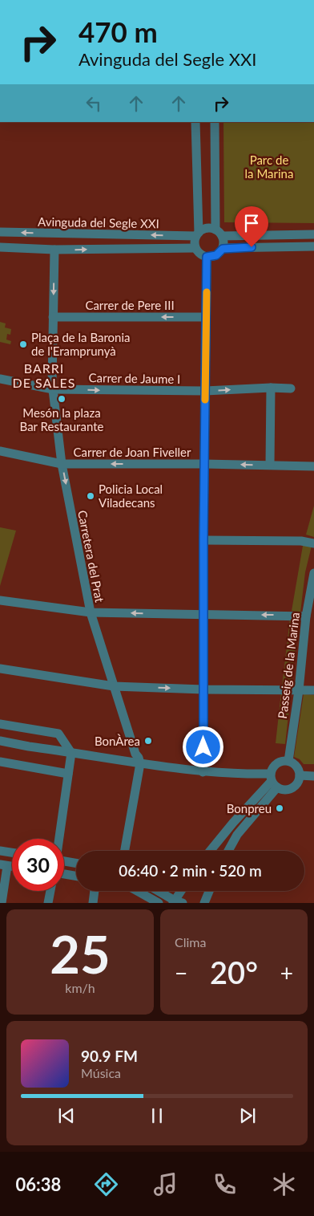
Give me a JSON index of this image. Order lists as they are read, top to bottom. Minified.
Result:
{"streets":{"street":["Avinguda del Segle XXI","Carrer de Pere III","Carrer de Jaume I","Carrer de Joan Fiveller","Carretera del Prat","Passeig de la Marina"]},"crossings":[["Avinguda del Segle XXI","Carretera del Prat"],["Carrer de Pere III","Carretera del Prat"],["Carrer de Jaume I","Carretera del Prat"],["Carrer de Joan Fiveller","Carretera del Prat"]],"one_way":["Carrer de Pere III","Carrer de Jaume I","Carretera del Prat"],"districts":["BARRI DE SALES"],"parks":["Parc de la Marina"],"places":["Plaça de la Baronia de l'Eramprunyà","Mesón la plaza Bar Restaurante","Policia Local Viladecans","BonÀrea","Bonpreu"],"page":{"turn":["470 m","Avinguda del Segle XXI"],"limit":"30","trip":"06:40 · 2 min · 520 m","tile":[["25","km/h"],"Clima"],"heat":["−","20°","+"],"song":["90.9 FM","Música"],"tabs":"06:38"}}
